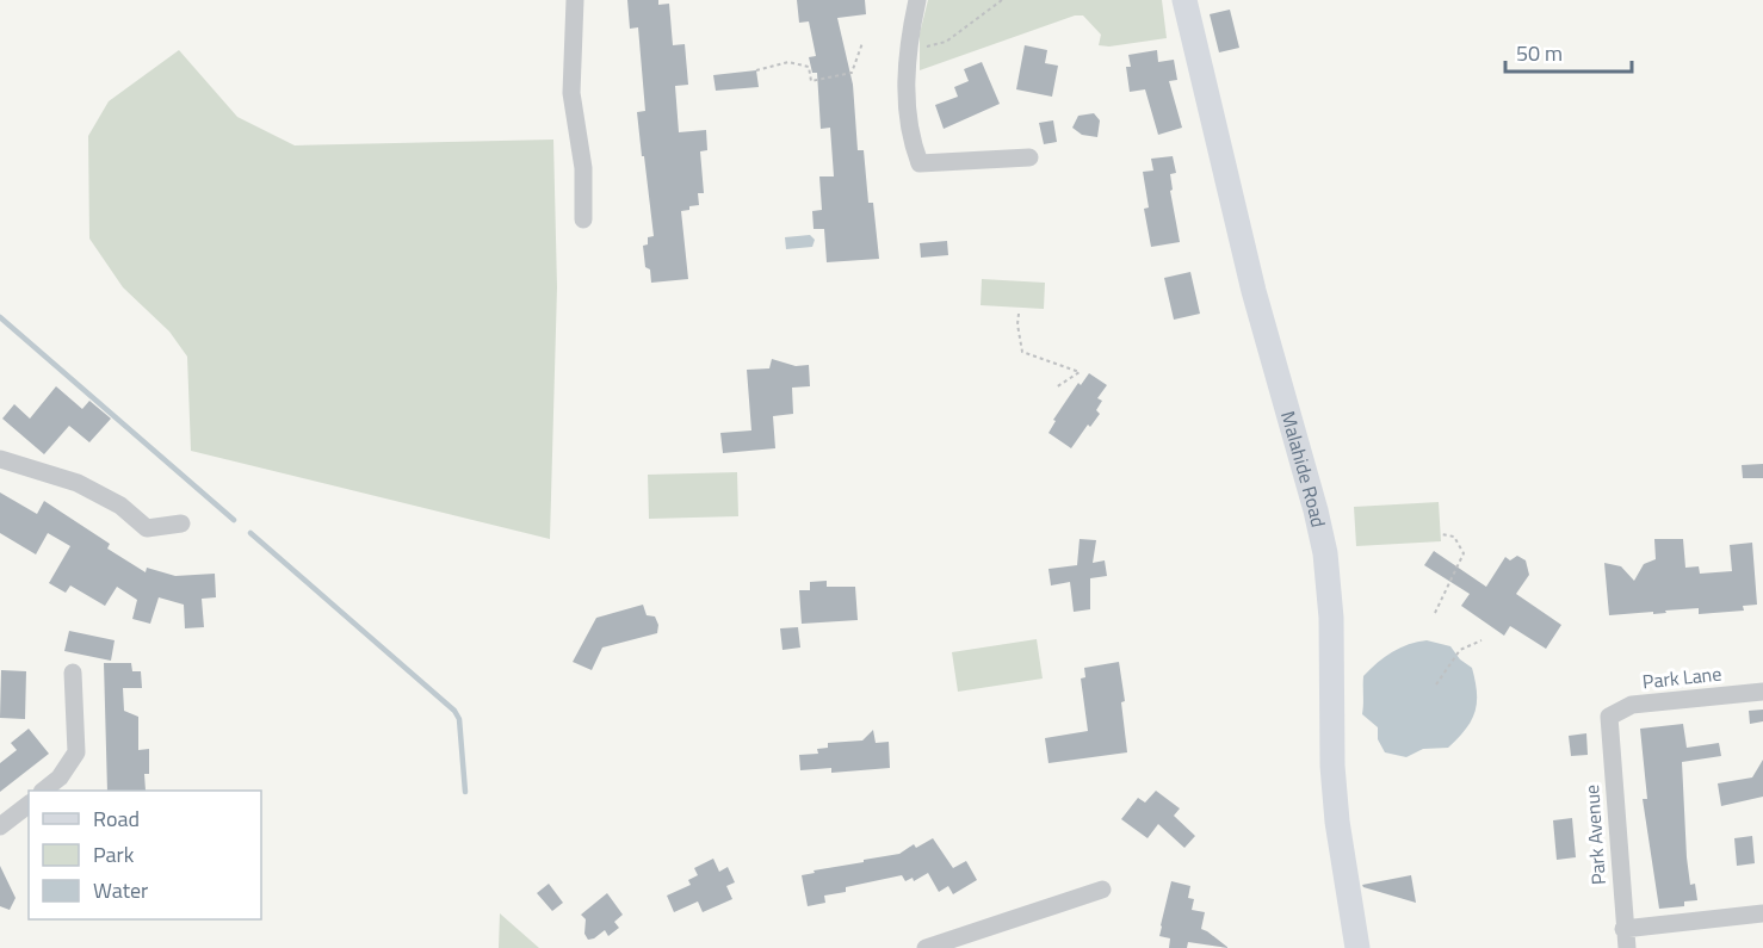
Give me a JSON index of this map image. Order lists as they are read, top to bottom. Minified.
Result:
{"streets":{"main road":["Malahide Road"],"street":["Park Lane","Park Avenue"]},"crossings":[["Park Lane","Park Avenue"]],"legend":["Road","Park","Water"],"scale_bar":"50 m"}
